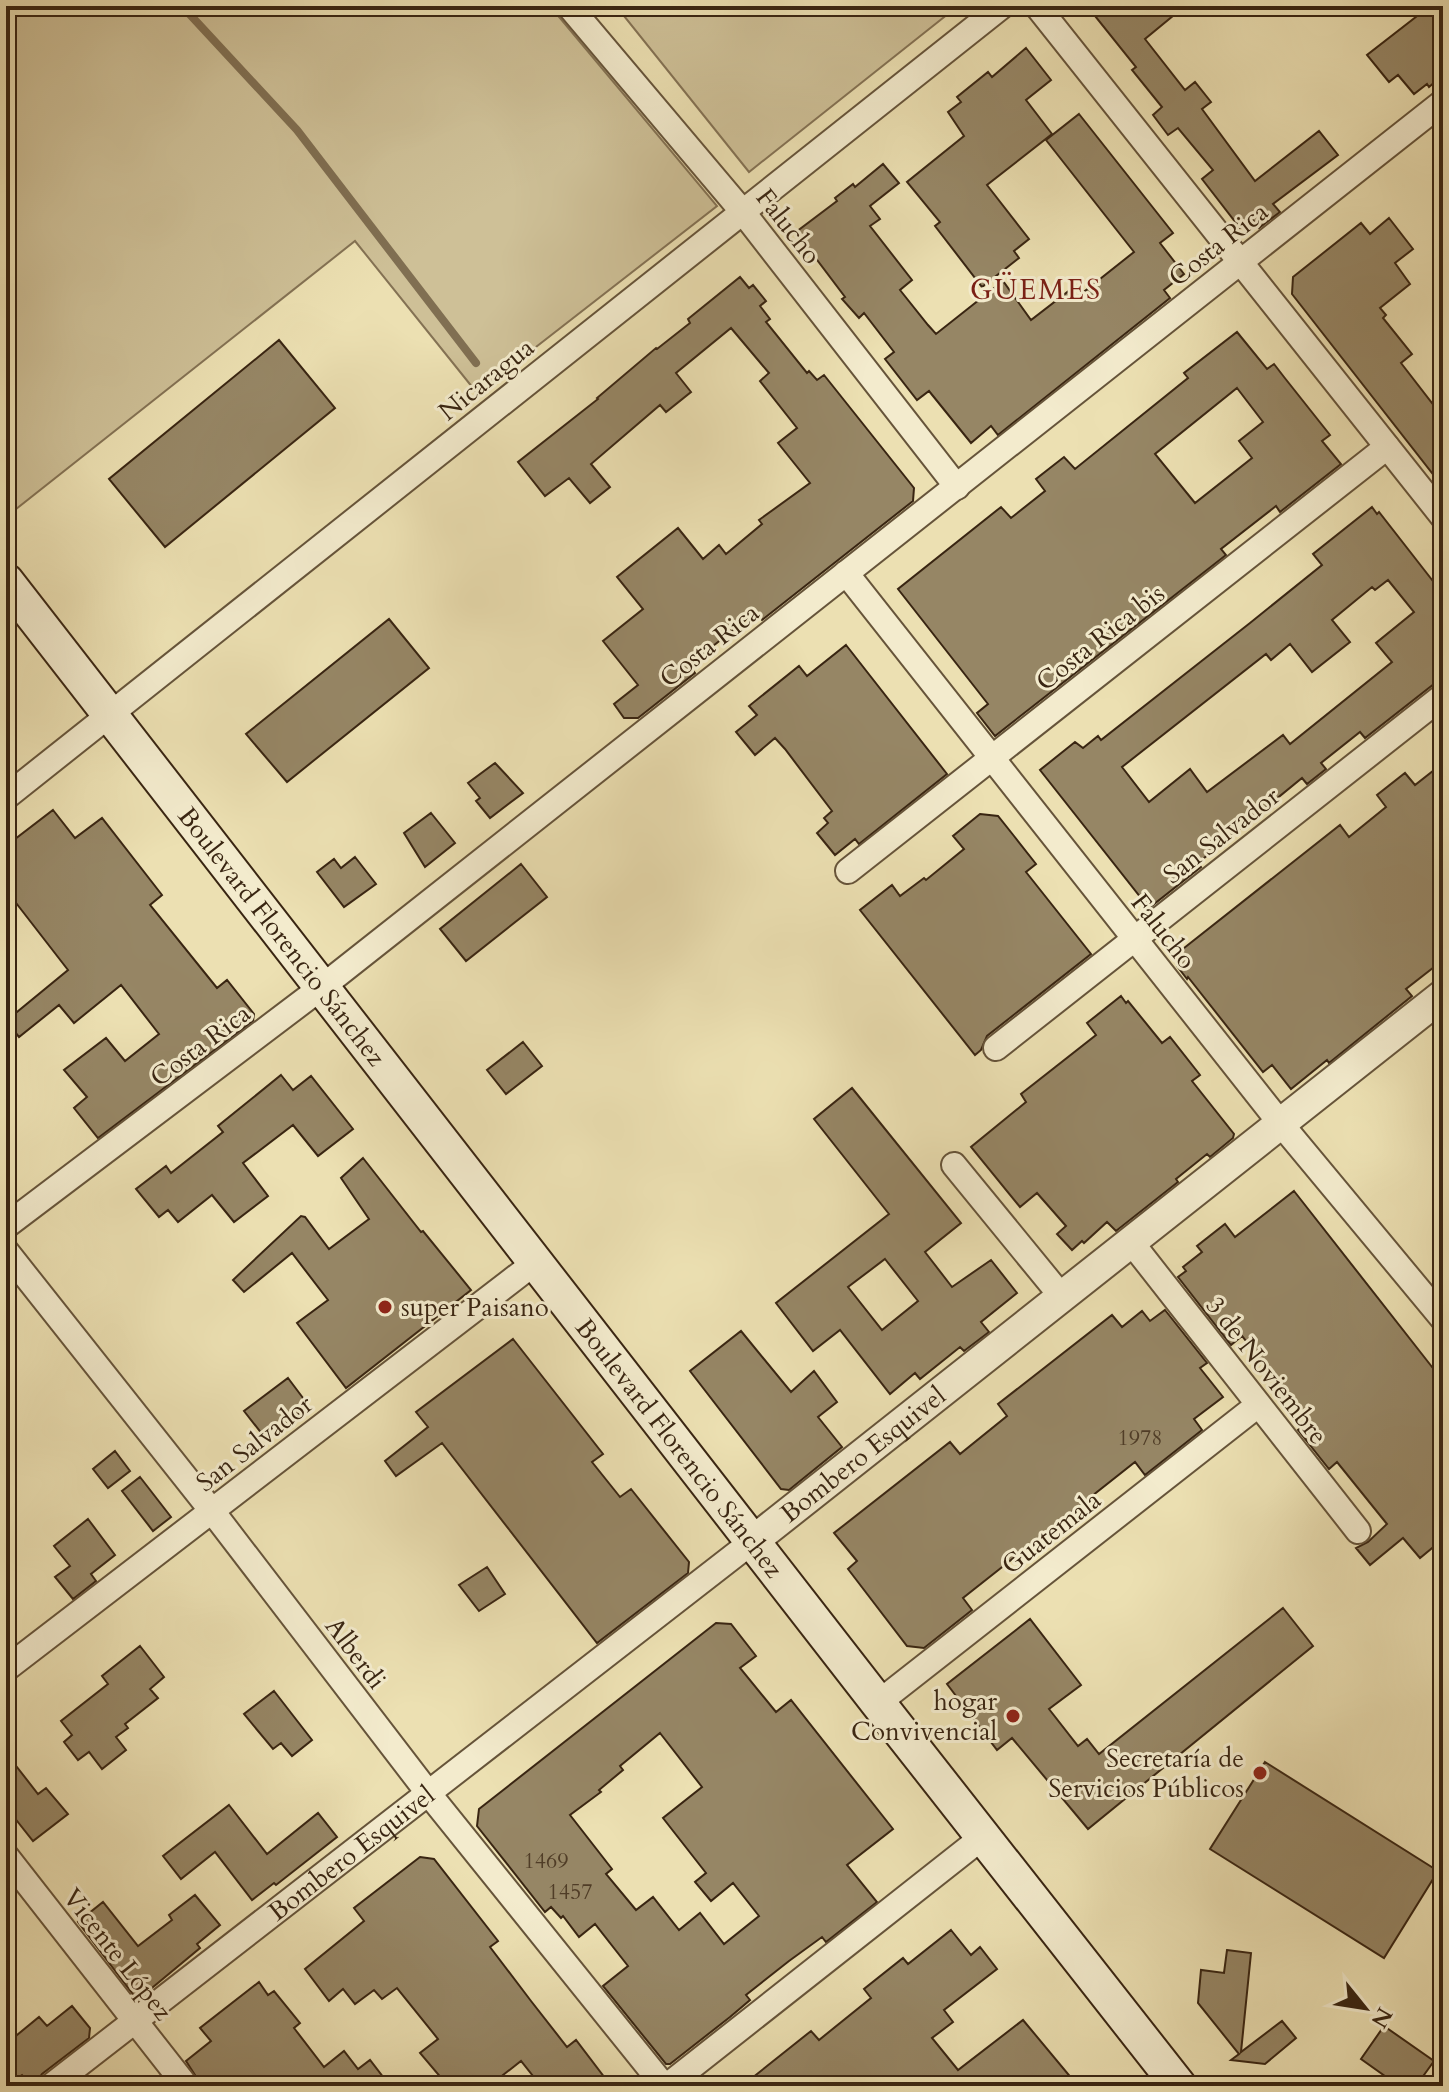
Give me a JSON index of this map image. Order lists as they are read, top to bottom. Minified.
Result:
{"streets":{"main road":["Boulevard Florencio Sánchez"],"street":["Falucho","Costa Rica","Nicaragua","Costa Rica bis","San Salvador","3 de Noviembre","Bombero Esquivel","Guatemala","Alberdi","Vicente López"]},"crossings":[["Falucho","Costa Rica"],["Falucho","Nicaragua"],["Falucho","Costa Rica bis"],["Falucho","San Salvador"],["Falucho","Bombero Esquivel"],["Costa Rica","Boulevard Florencio Sánchez"],["Nicaragua","Boulevard Florencio Sánchez"],["San Salvador","Boulevard Florencio Sánchez"],["San Salvador","Alberdi"],["Boulevard Florencio Sánchez","Bombero Esquivel"],["Boulevard Florencio Sánchez","Guatemala"],["3 de Noviembre","Bombero Esquivel"],["3 de Noviembre","Guatemala"],["Bombero Esquivel","Alberdi"],["Bombero Esquivel","Vicente López"]],"districts":["GÜEMES"],"places":["super Paisano","hogar Convivencial","Secretaría de Servicios Públicos"],"house_numbers":["1978","1469","1457"],"north":"bottom right"}
